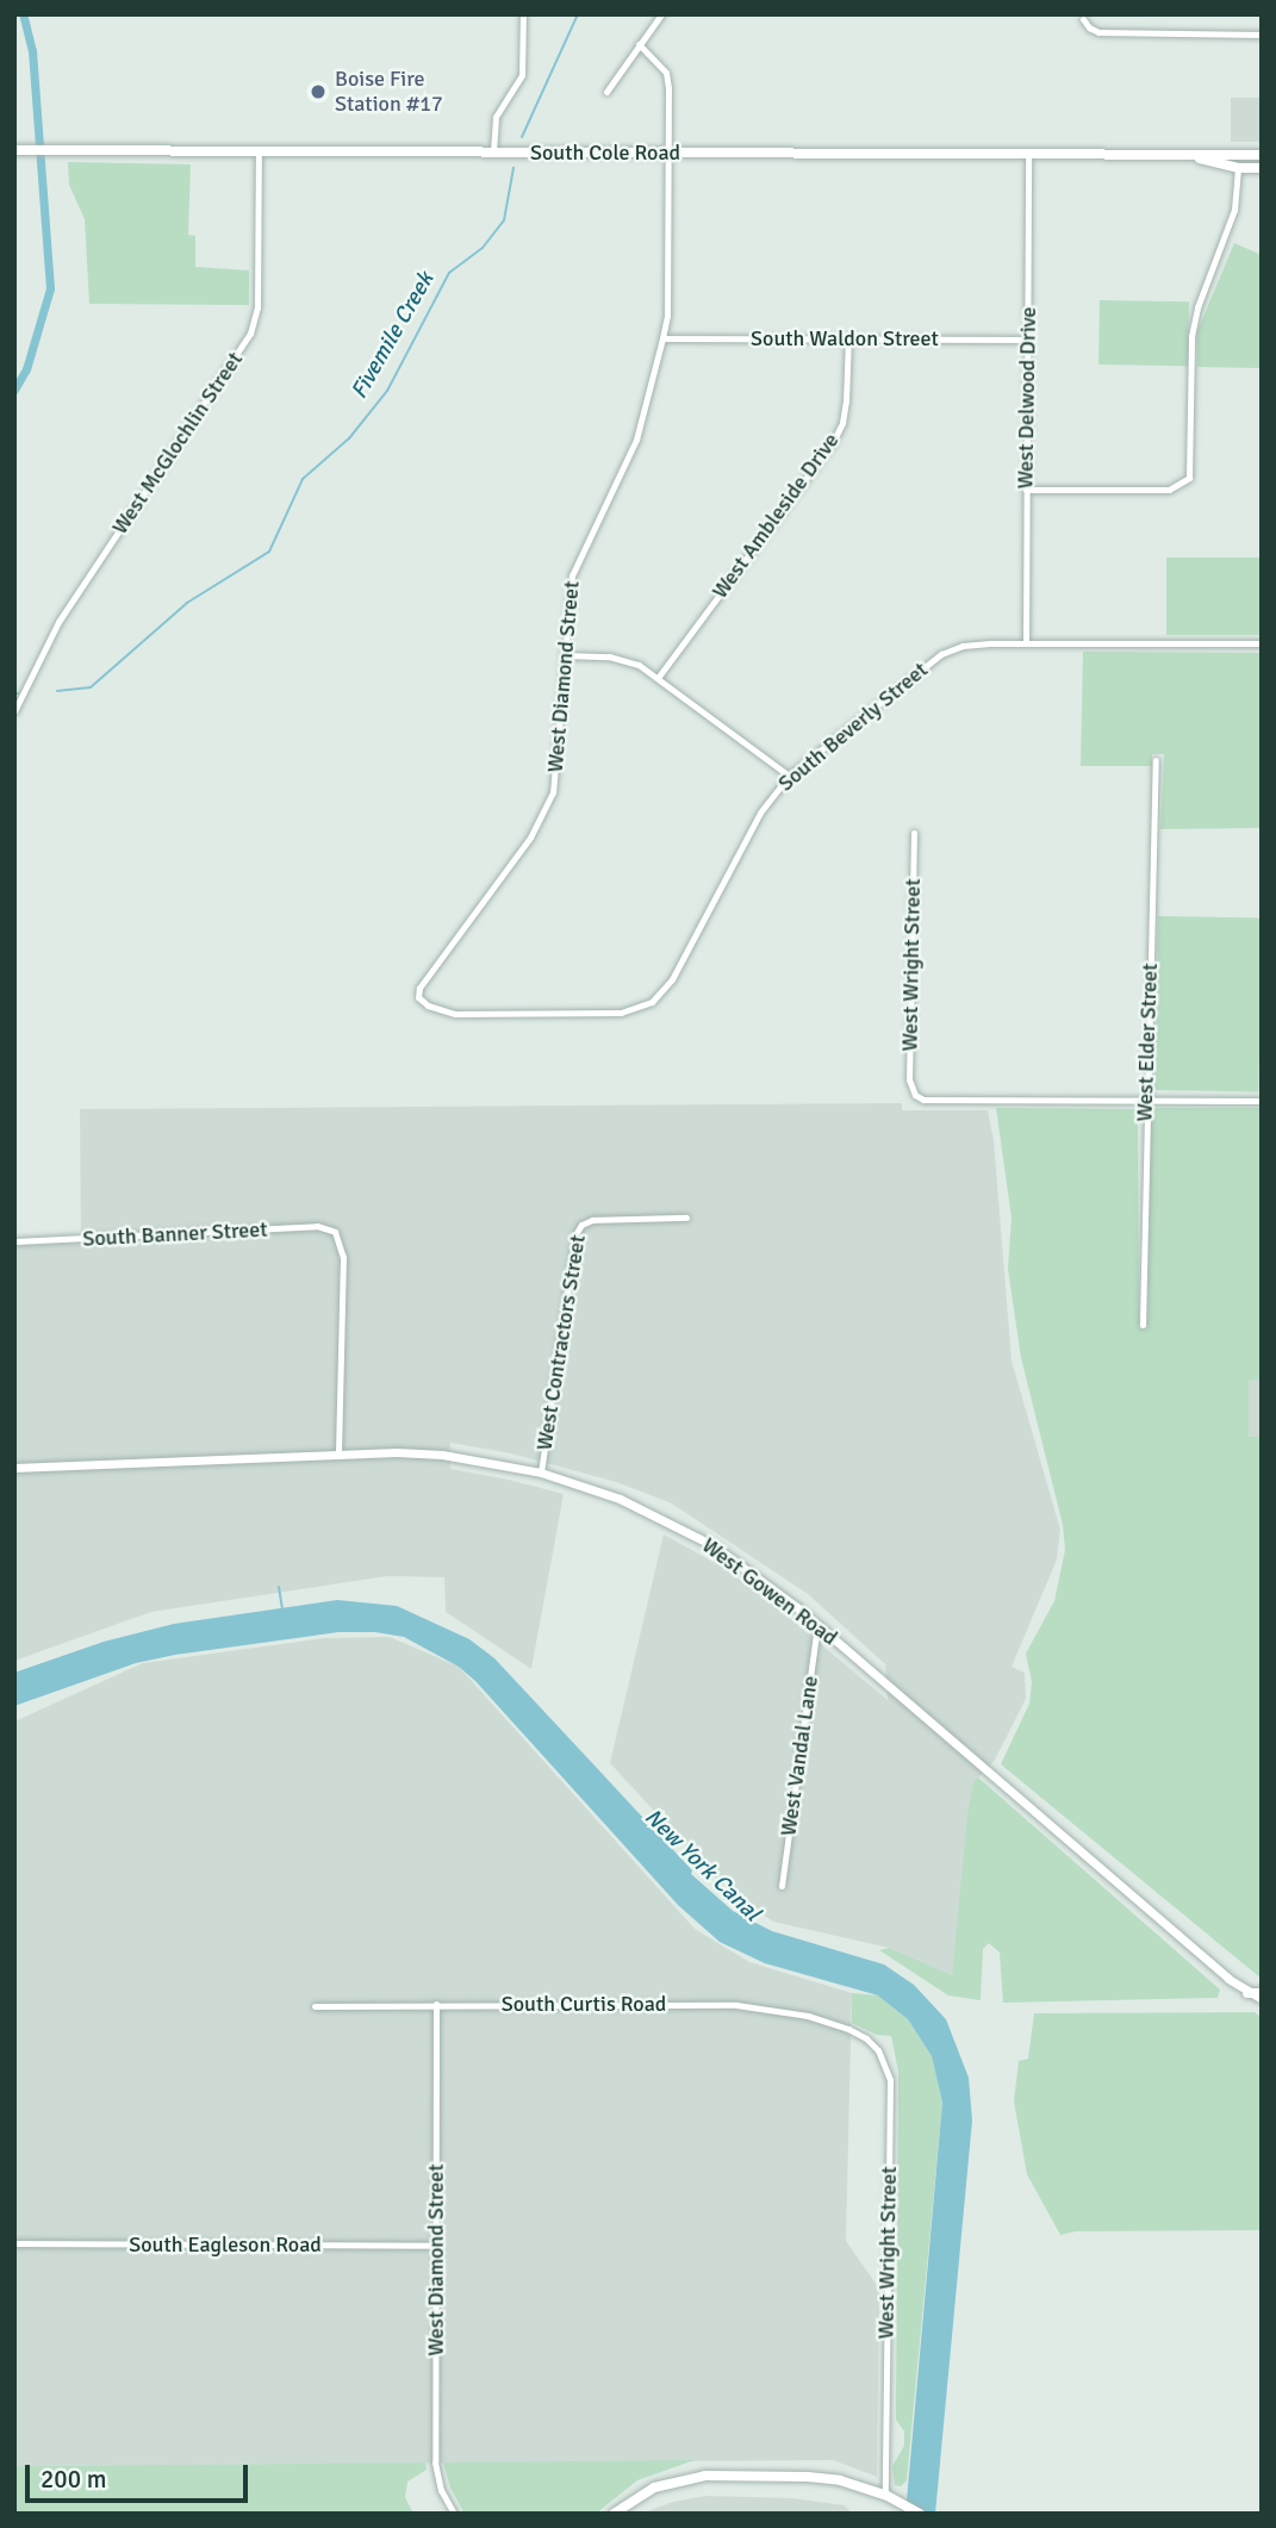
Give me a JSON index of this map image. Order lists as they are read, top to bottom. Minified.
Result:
{"streets":{"main road":["South Cole Road"],"street":["South Waldon Street","West Delwood Drive","West McGlochlin Street","West Ambleside Drive","West Diamond Street","South Beverly Street","West Wright Street","West Elder Street","South Banner Street","West Contractors Street","West Gowen Road","West Vandal Lane","South Curtis Road","South Eagleson Road"]},"crossings":[["South Cole Road","West Delwood Drive"],["South Cole Road","West McGlochlin Street"],["South Cole Road","West Diamond Street"],["South Waldon Street","West Delwood Drive"],["South Waldon Street","West Ambleside Drive"],["South Waldon Street","West Diamond Street"],["West Delwood Drive","South Beverly Street"],["West Diamond Street","South Beverly Street"],["West Diamond Street","South Curtis Road"],["West Diamond Street","South Eagleson Road"],["West Wright Street","West Elder Street"],["West Wright Street","South Curtis Road"],["South Banner Street","West Gowen Road"],["West Contractors Street","West Gowen Road"],["West Gowen Road","West Vandal Lane"]],"water":["Fivemile Creek","New York Canal"],"places":["Boise Fire Station #17"],"scale_bar":"200 m"}
